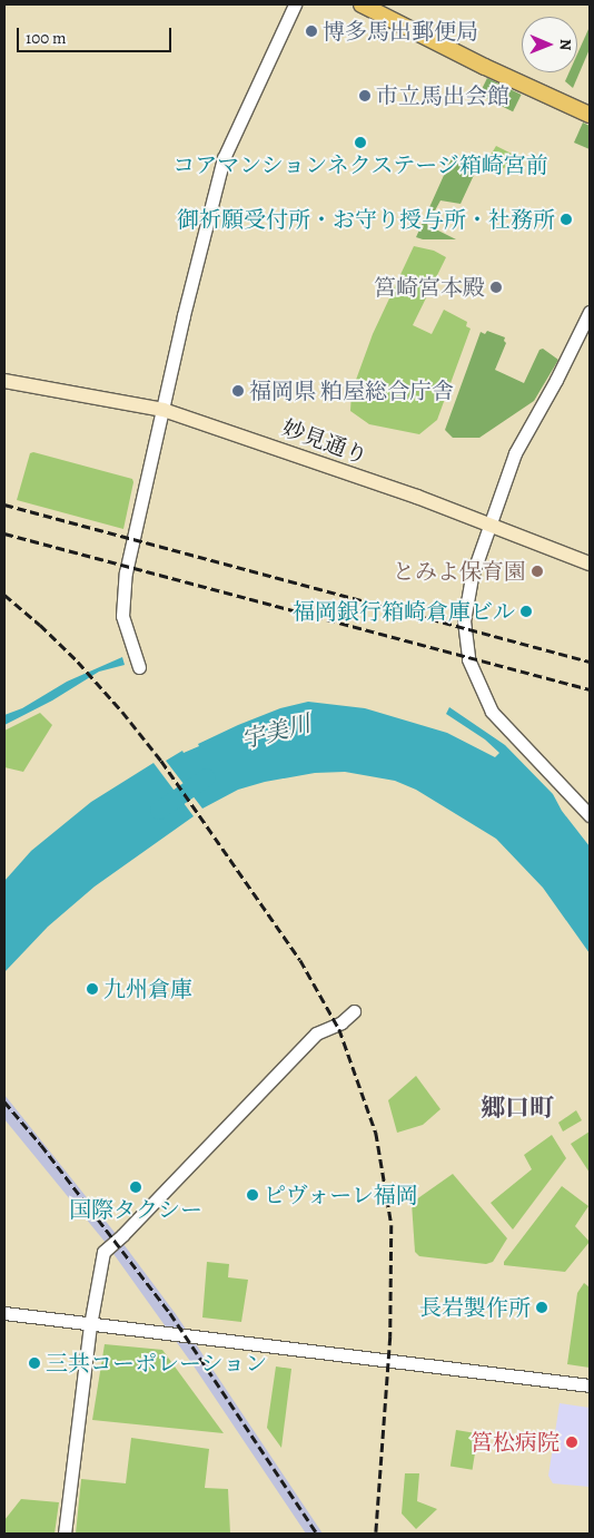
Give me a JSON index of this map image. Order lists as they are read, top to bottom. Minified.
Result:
{"streets":{"main road":["妙見通り"]},"districts":["郷口町"],"water":["宇美川"],"places":["博多馬出郵便局","市立馬出会館","コアマンションネクステージ箱崎宮前","御祈願受付所・お守り授与所・社務所","筥崎宮本殿","福岡県 粕屋総合庁舎","とみよ保育園","福岡銀行箱崎倉庫ビル","九州倉庫","国際タクシー","ピヴォーレ福岡","長岩製作所","三共コーポレーション","筥松病院"],"scale_bar":"100 m","north":"right"}
